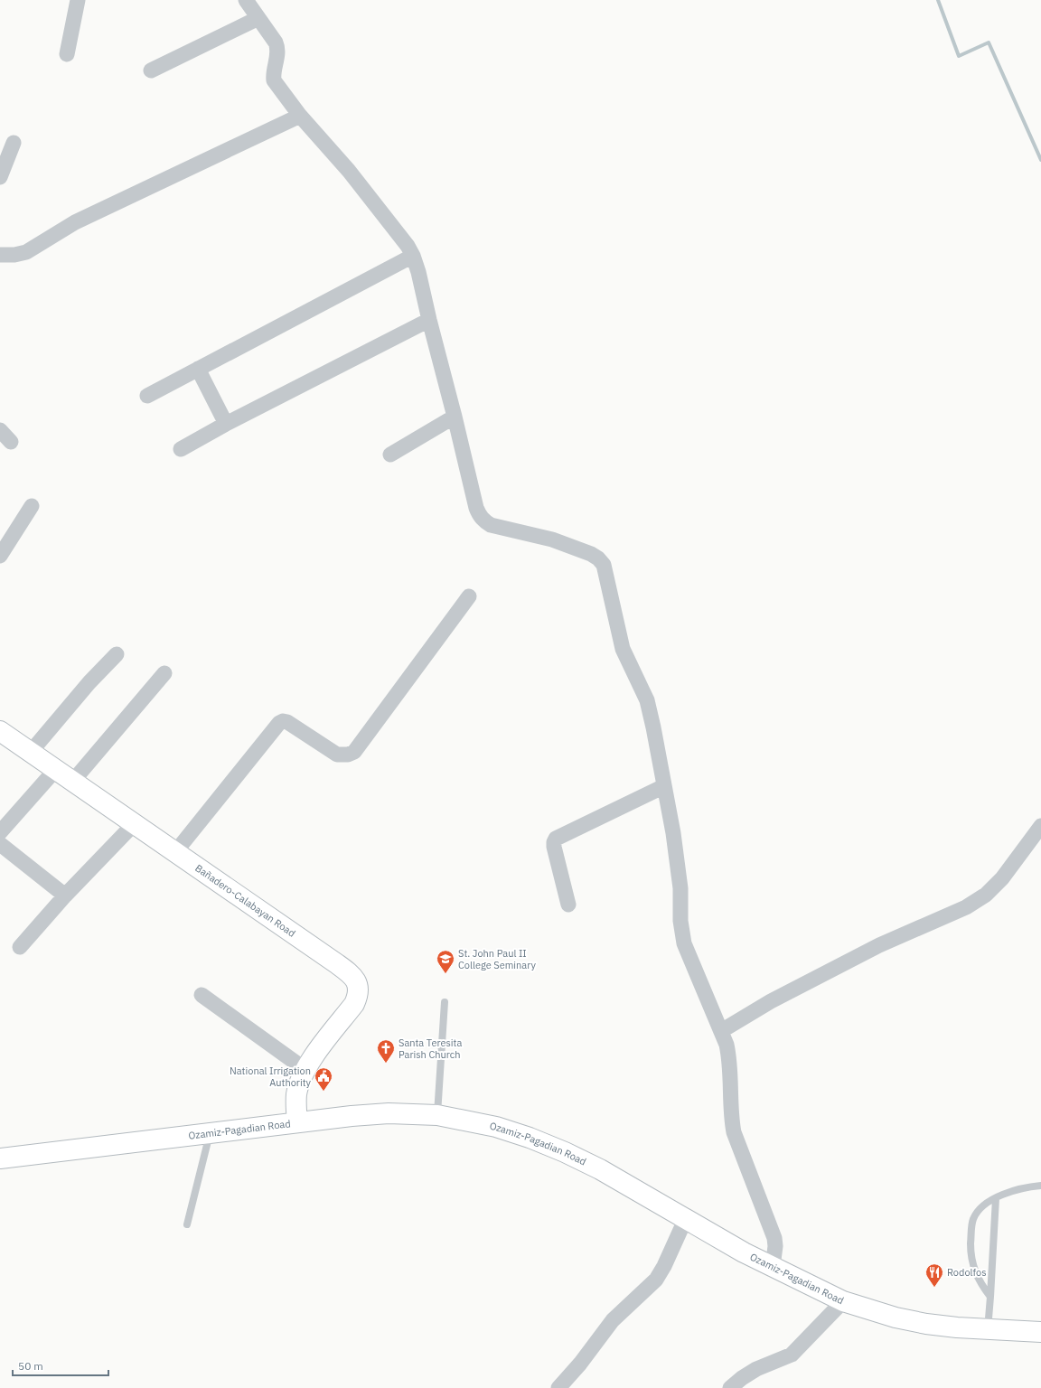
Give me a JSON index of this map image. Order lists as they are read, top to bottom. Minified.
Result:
{"streets":{"main road":["Bañadero-Calabayan Road","Ozamiz-Pagadian Road"]},"crossings":[["Bañadero-Calabayan Road","Ozamiz-Pagadian Road"]],"places":{"school or university":["St. John Paul II College Seminary"],"church":["Santa Teresita Parish Church"],"public building":["National Irrigation Authority"],"restaurant":["Rodolfos"]},"scale_bar":"50 m"}
